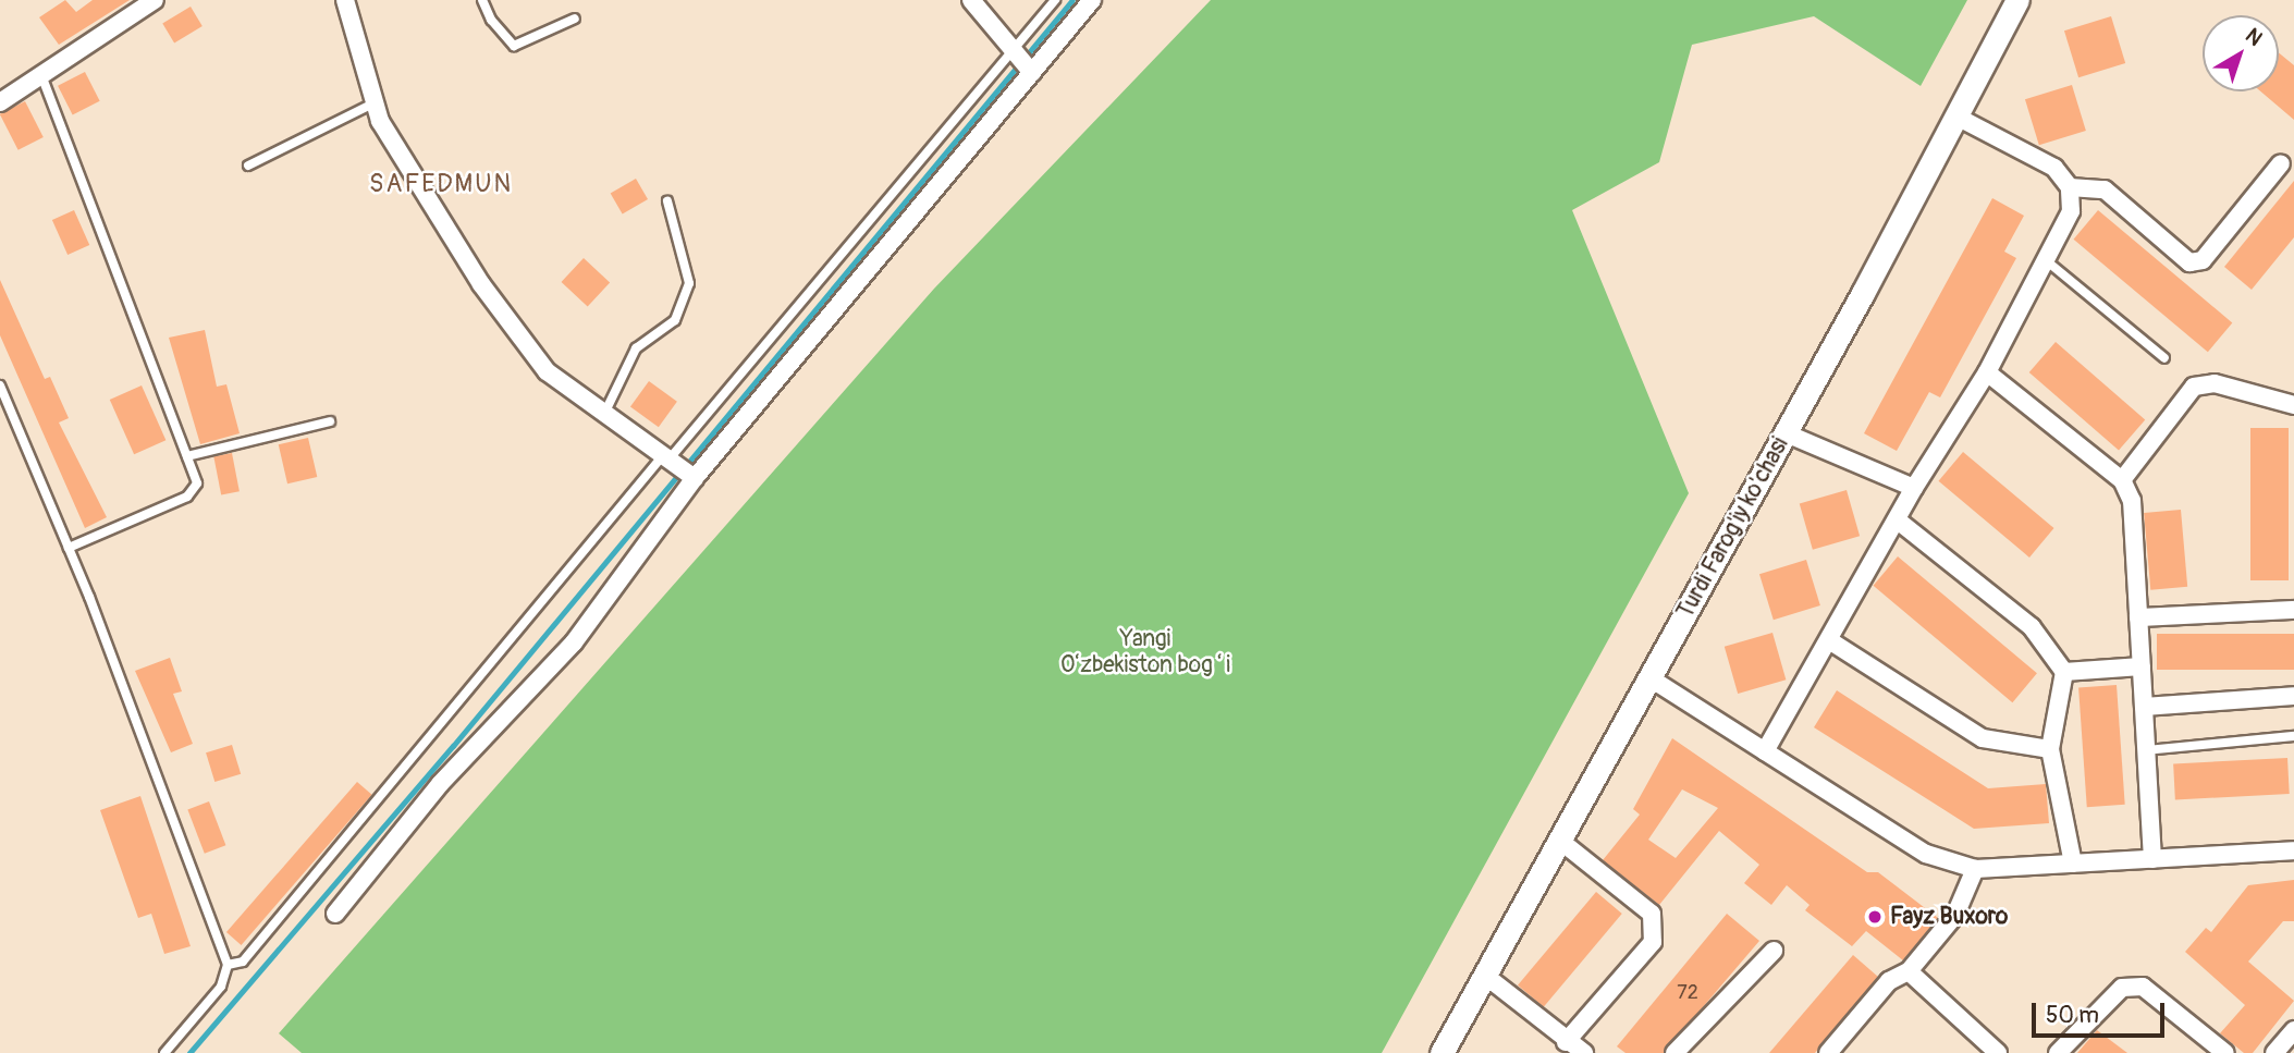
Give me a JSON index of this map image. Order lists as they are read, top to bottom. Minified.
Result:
{"streets":{"main road":["Turdi Farog'iy ko'chasi"]},"districts":["SAFEDMUN"],"parks":["Yangi Oʻzbekiston bogʻi"],"places":["Fayz Buxoro"],"house_numbers":["72"],"scale_bar":"50 m","north":"top right"}
